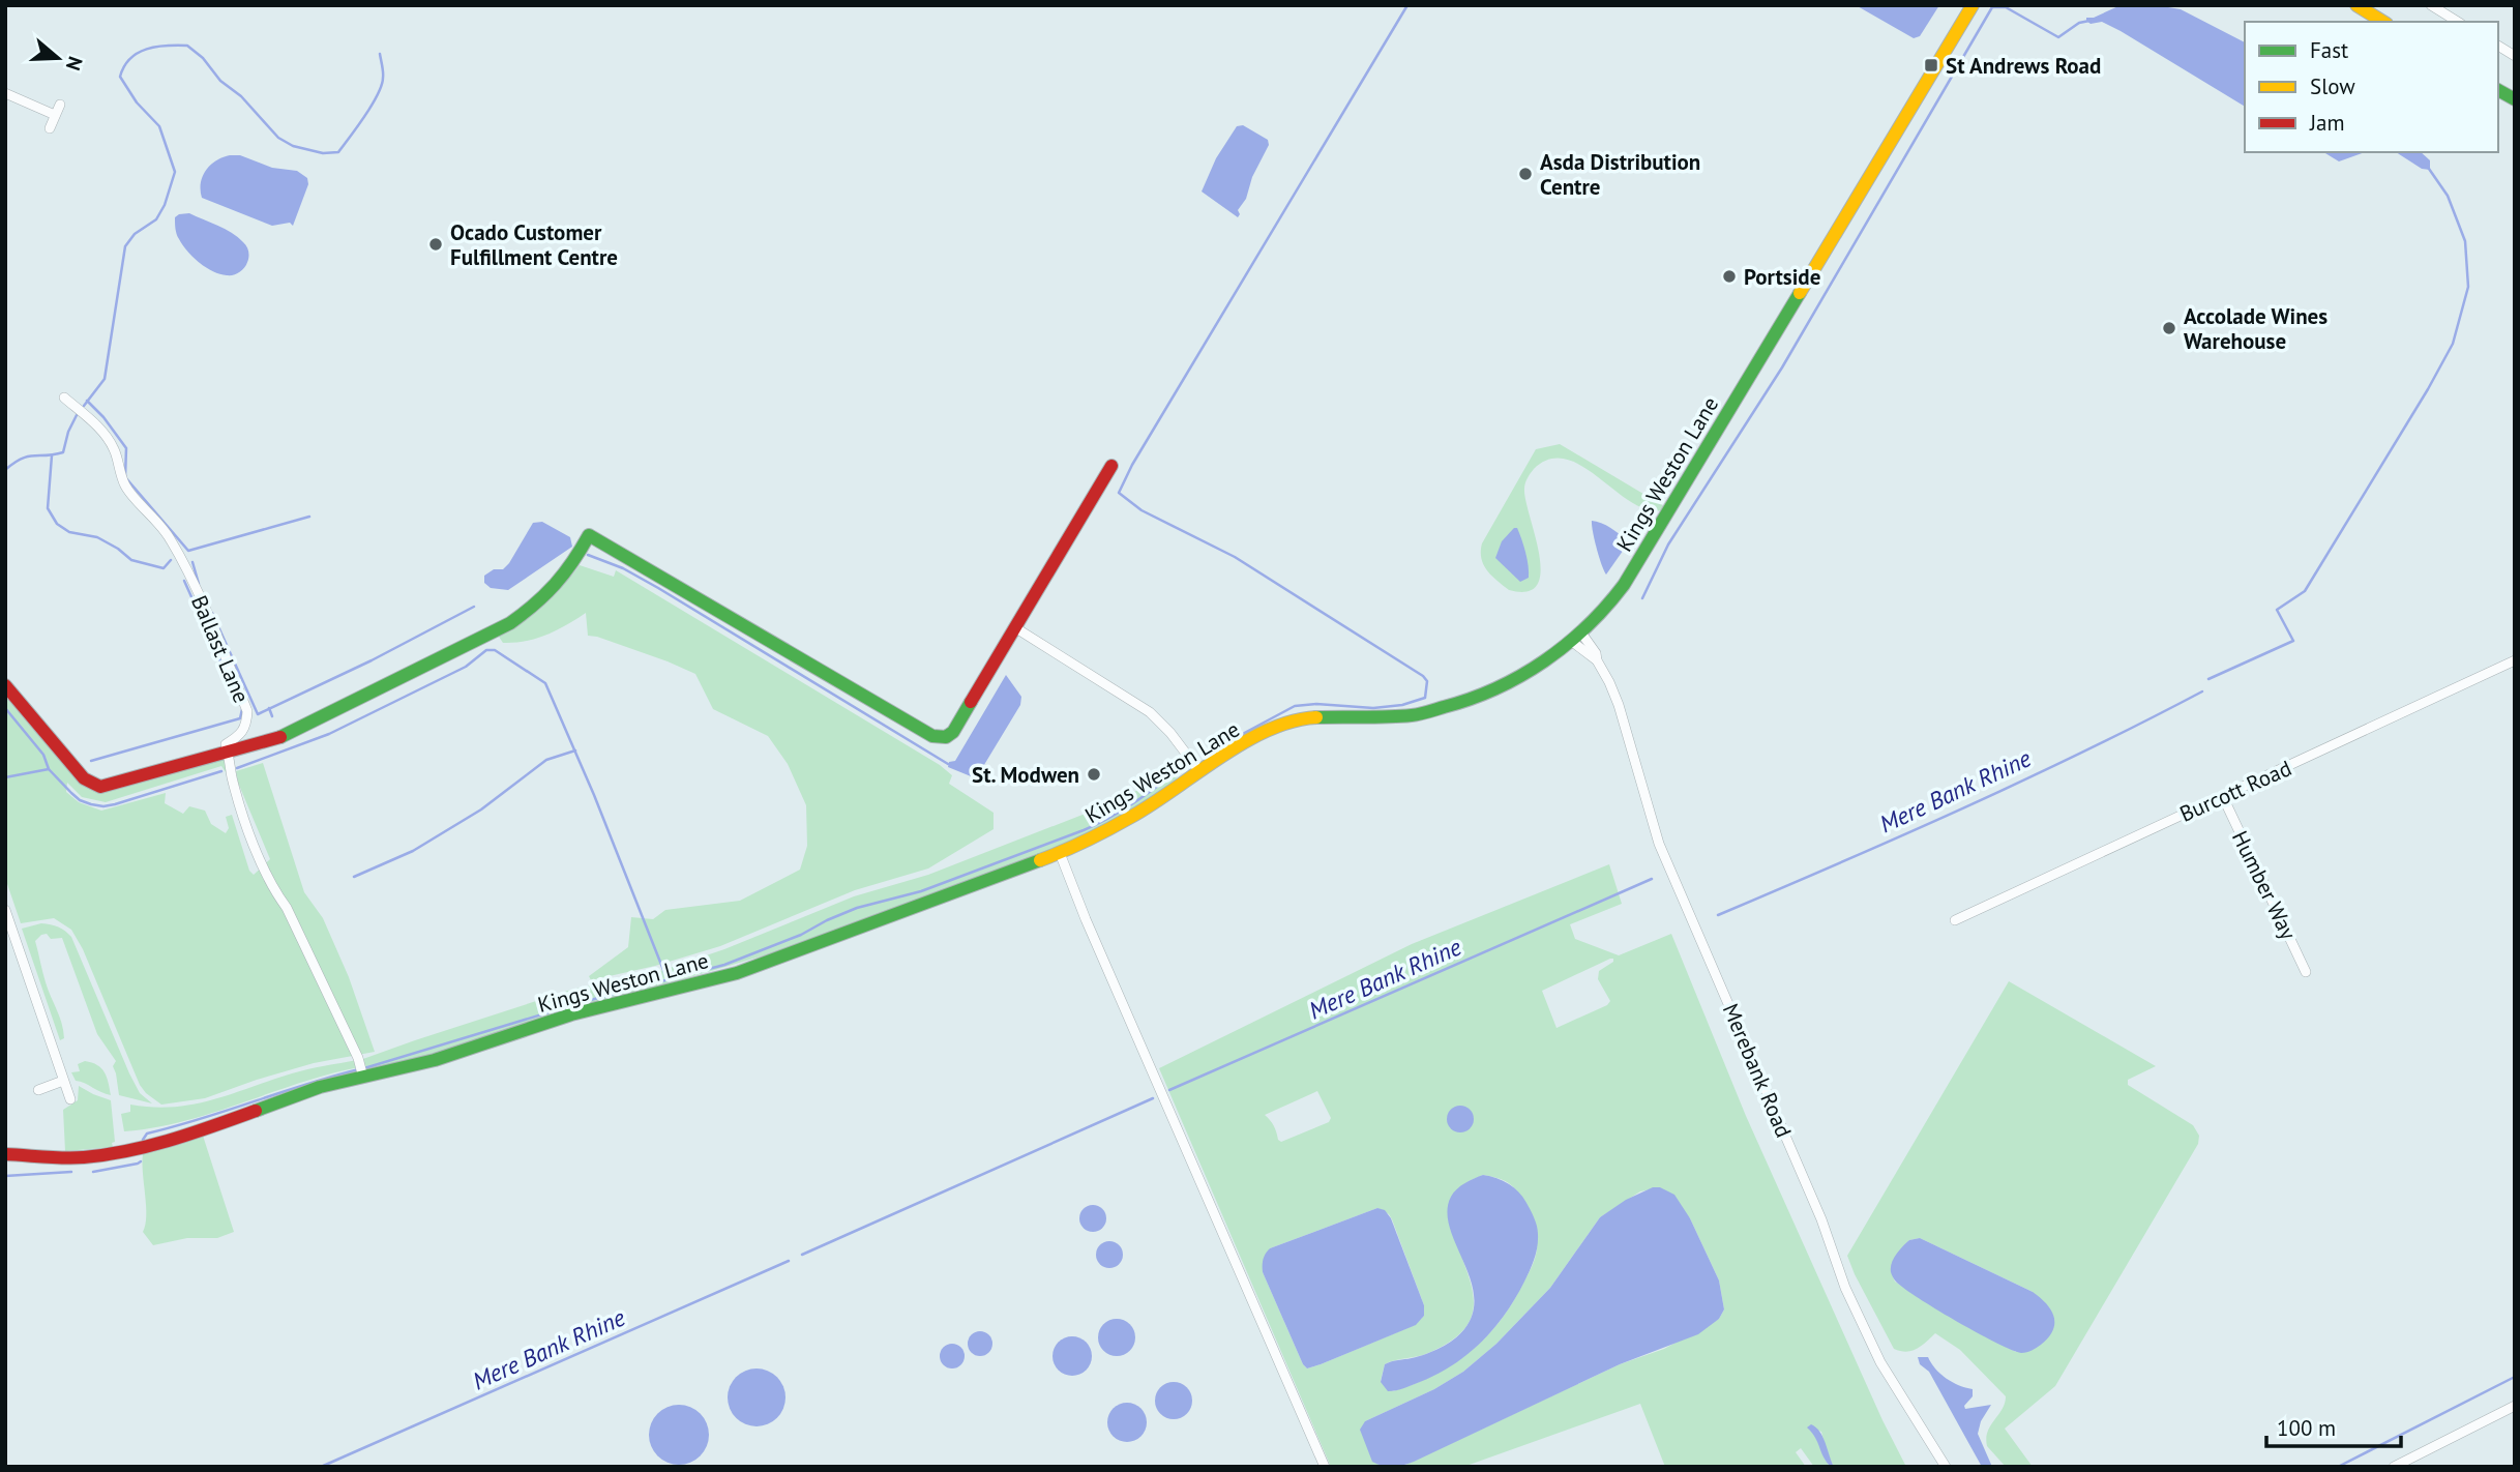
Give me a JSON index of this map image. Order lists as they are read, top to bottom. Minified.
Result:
{"streets":{"main road":["Kings Weston Lane"],"street":["Ballast Lane","Burcott Road","Humber Way","Merebank Road"]},"crossings":[["Kings Weston Lane","Merebank Road"],["Burcott Road","Humber Way"]],"water":["Mere Bank Rhine"],"places":{"transit":["St Andrews Road"],"other":["Asda Distribution Centre","Ocado Customer Fulfillment Centre","Portside","Accolade Wines Warehouse","St. Modwen"]},"legend":["Fast","Slow","Jam"],"scale_bar":"100 m","north":"right"}
